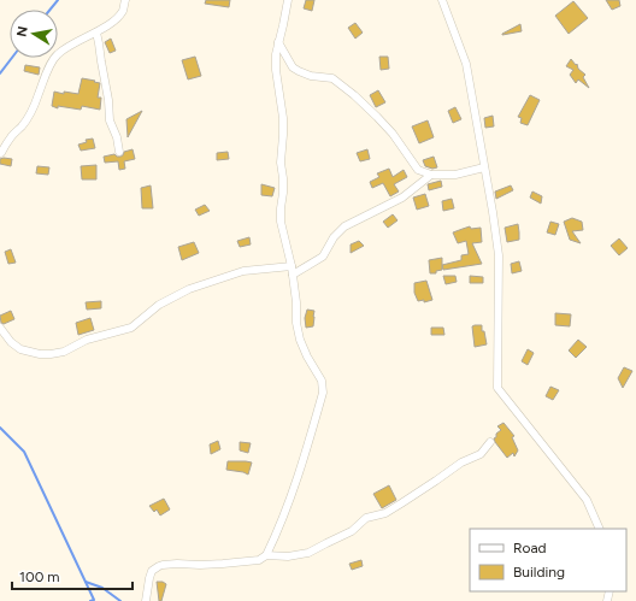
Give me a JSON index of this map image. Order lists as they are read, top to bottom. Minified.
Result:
{"legend":["Road","Building"],"scale_bar":"100 m","north":"left"}
